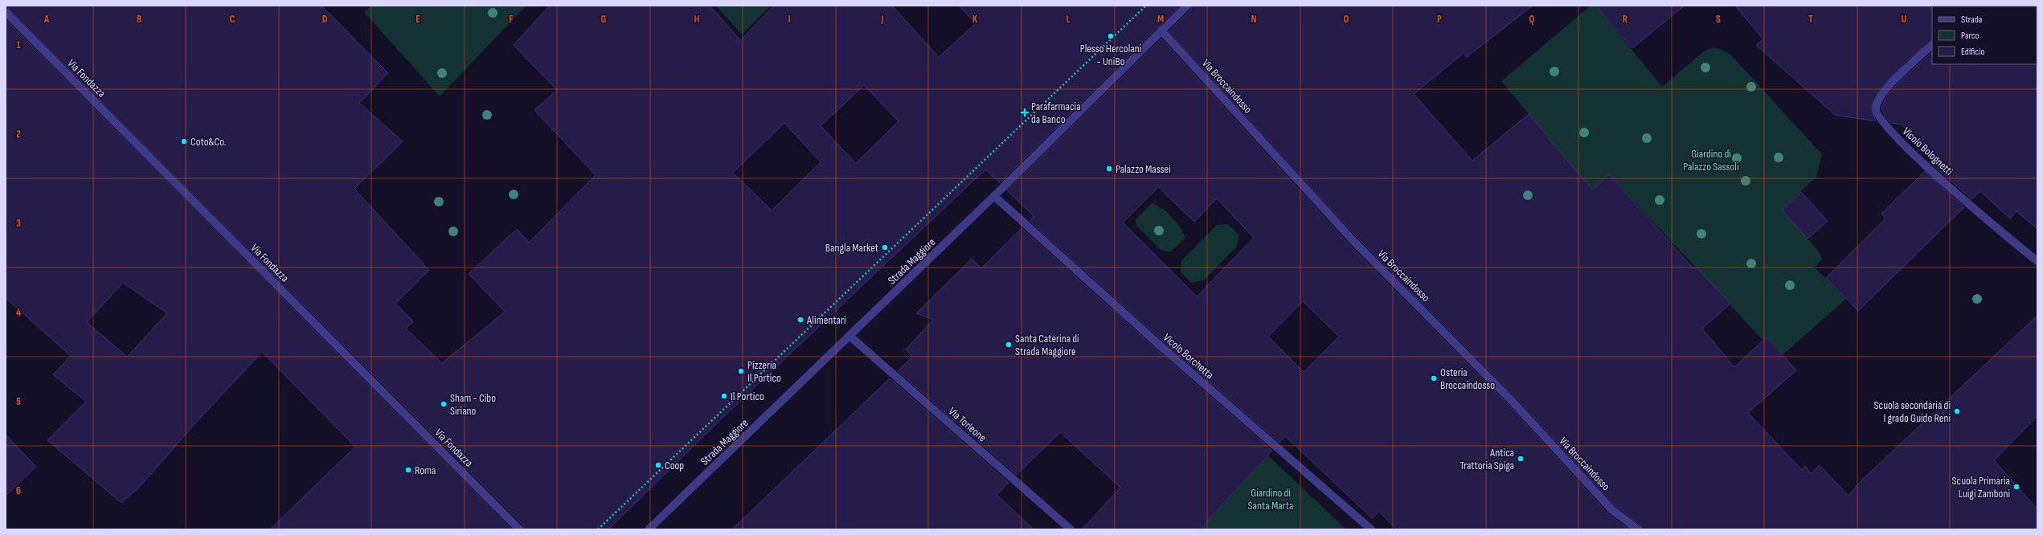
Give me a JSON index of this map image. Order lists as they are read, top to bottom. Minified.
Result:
{"streets":{"street":["Via Fondazza","Via Broccaindosso","Vicolo Bolognetti","Strada Maggiore","Vicolo Borchetta","Via Torleone"]},"crossings":[["Via Broccaindosso","Strada Maggiore"],["Strada Maggiore","Vicolo Borchetta"],["Strada Maggiore","Via Torleone"]],"parks":["Giardino di Palazzo Sassoli","Giardino di Santa Marta"],"places":{"other":["Plesso Hercolani - UniBo","Coto&Co.","Palazzo Massei","Bangla Market","Alimentari","Santa Caterina di Strada Maggiore","Pizzeria Il Portico","Osteria Broccaindosso","Il Portico","Sham - Cibo Siriano","Scuola secondaria di I grado Guido Reni","Antica Trattoria Spiga","Coop","Roma","Scuola Primaria Luigi Zamboni"],"health":["Parafarmacia da Banco"]},"legend":["Strada","Parco","Edificio"],"grid":{"columns":["A","B","C","D","E","F","G","H","I","J","K","L","M","N","O","P","Q","R","S","T","U"],"rows":["1","2","3","4","5","6"]}}
